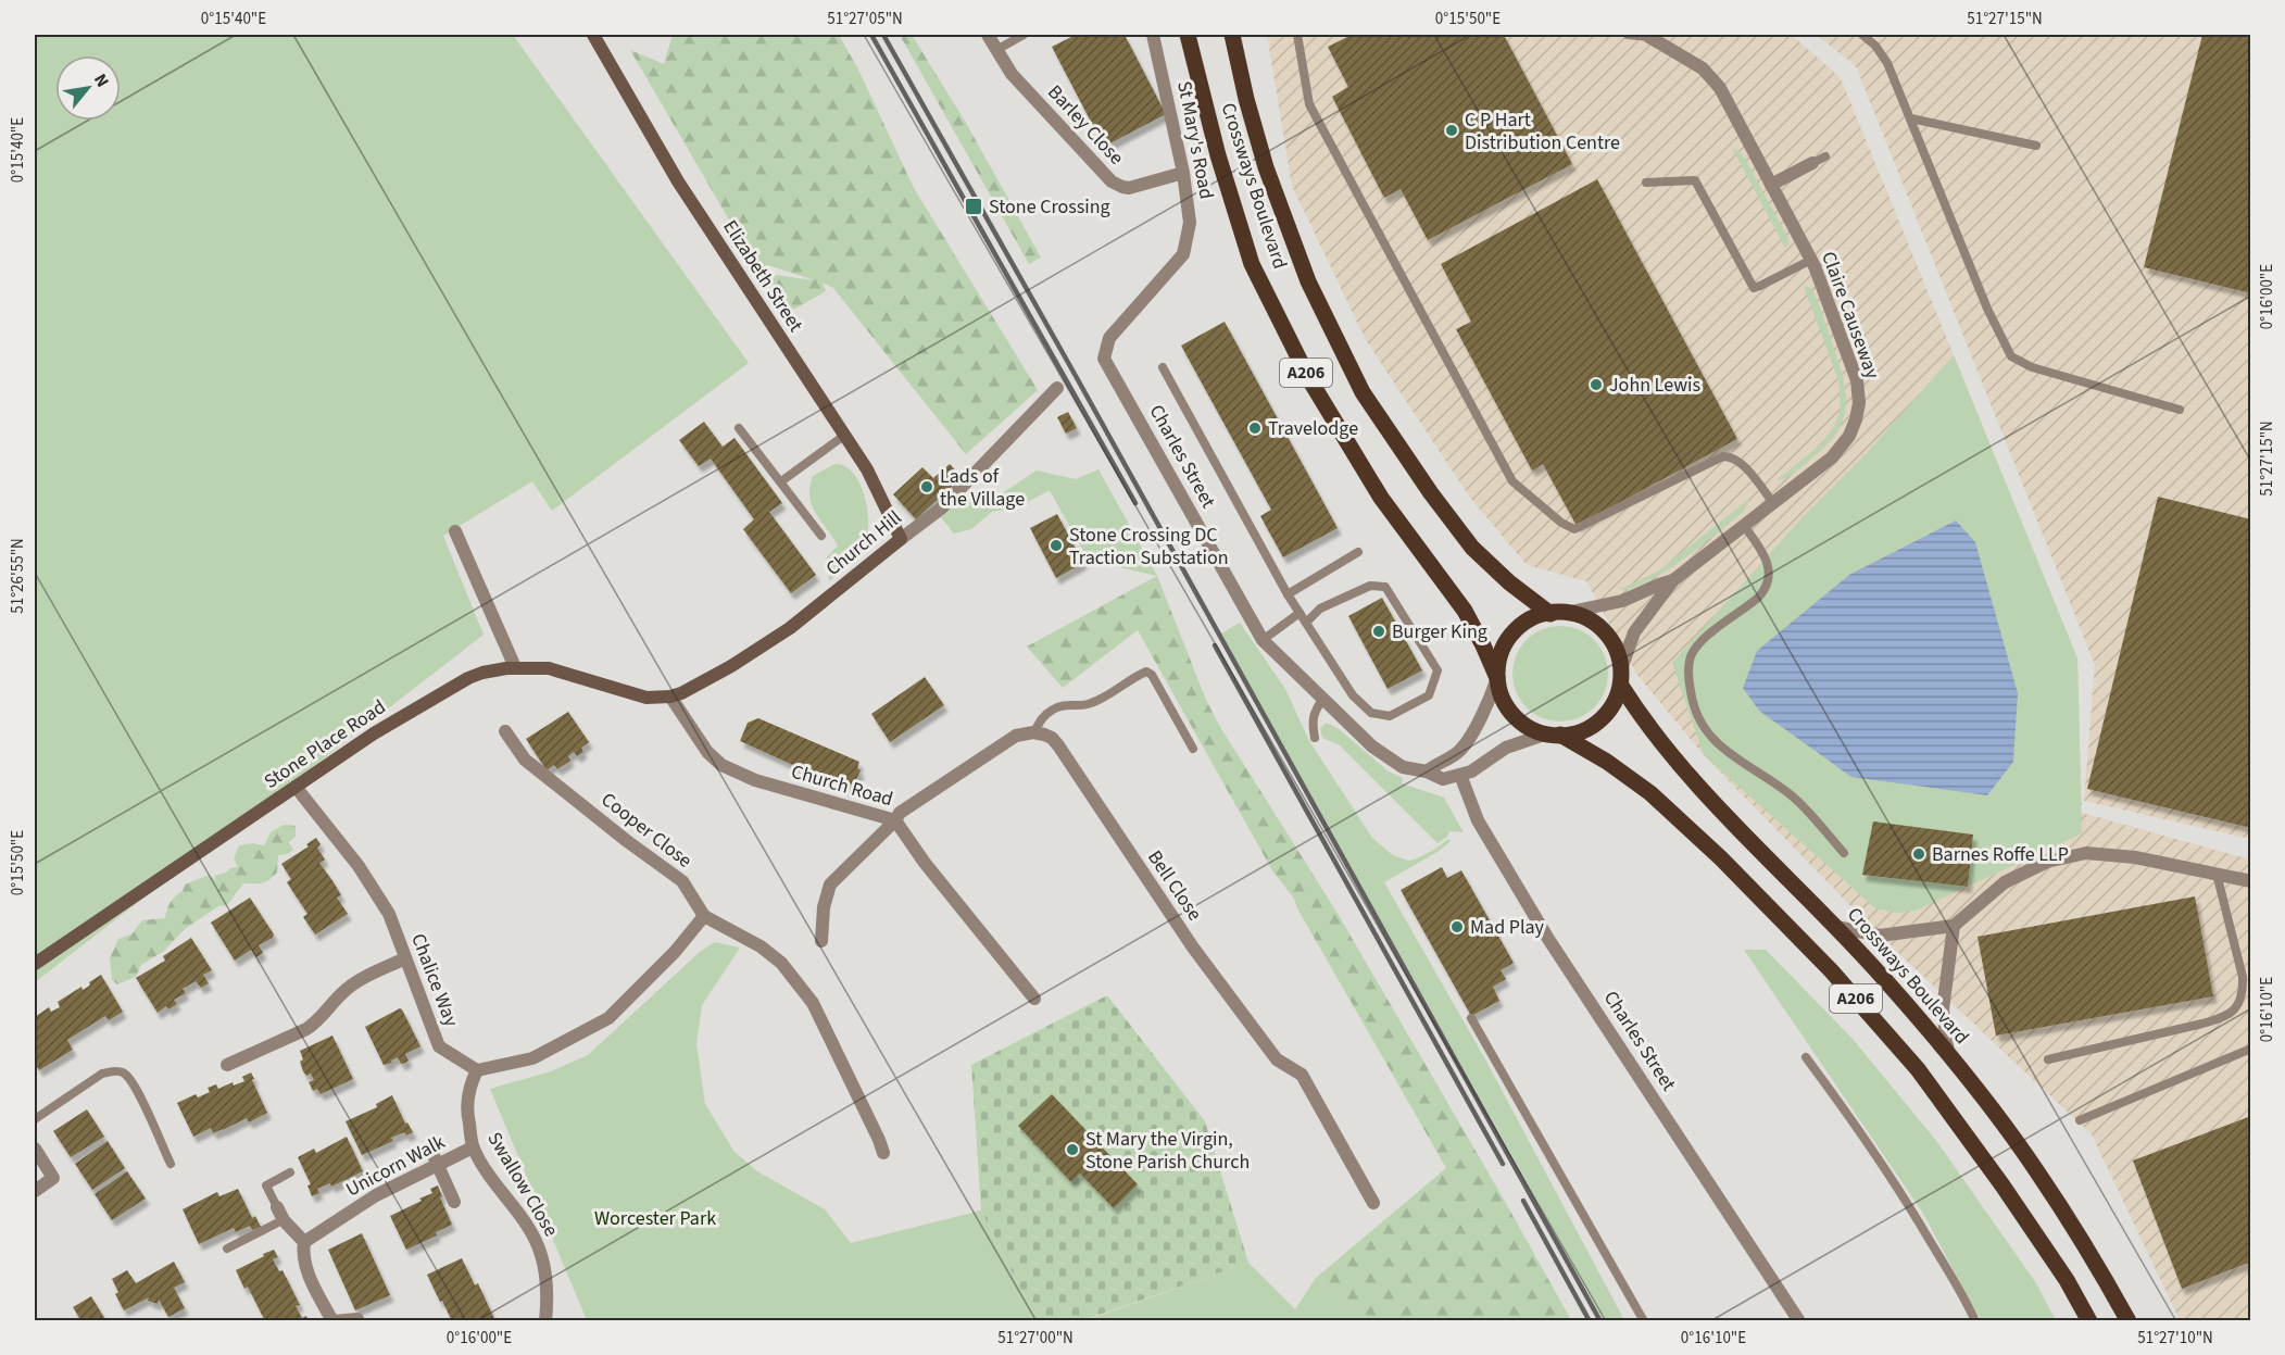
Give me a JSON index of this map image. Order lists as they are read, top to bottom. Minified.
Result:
{"streets":{"main road":["Crossways Boulevard","A206"],"street":["Barley Close","St Mary's Road","Elizabeth Street","Claire Causeway","Charles Street","Church Hill","Stone Place Road","Church Road","Cooper Close","Bell Close","Chalice Way","Unicorn Walk","Swallow Close"]},"crossings":[["Barley Close","St Mary's Road"],["St Mary's Road","Charles Street"],["Crossways Boulevard","Claire Causeway"],["Crossways Boulevard","A206"],["Elizabeth Street","Church Hill"],["Claire Causeway","A206"],["Church Hill","Stone Place Road"],["Church Hill","Church Road"],["Stone Place Road","Church Road"],["Stone Place Road","Chalice Way"],["Chalice Way","Swallow Close"],["Unicorn Walk","Swallow Close"]],"parks":["Worcester Park"],"places":{"other":["C P Hart Distribution Centre","John Lewis","Travelodge","Lads of the Village","Stone Crossing DC Traction Substation","Burger King","Barnes Roffe LLP","Mad Play","St Mary the Virgin, Stone Parish Church"],"transit":["Stone Crossing"]},"north":"top right","coordinates":["0°15'40\"E","51°27'05\"N","0°15'50\"E","51°27'15\"N","0°16'00\"E","51°26'55\"N","0°16'10\"E","51°27'00\"N","51°27'10\"N"]}
